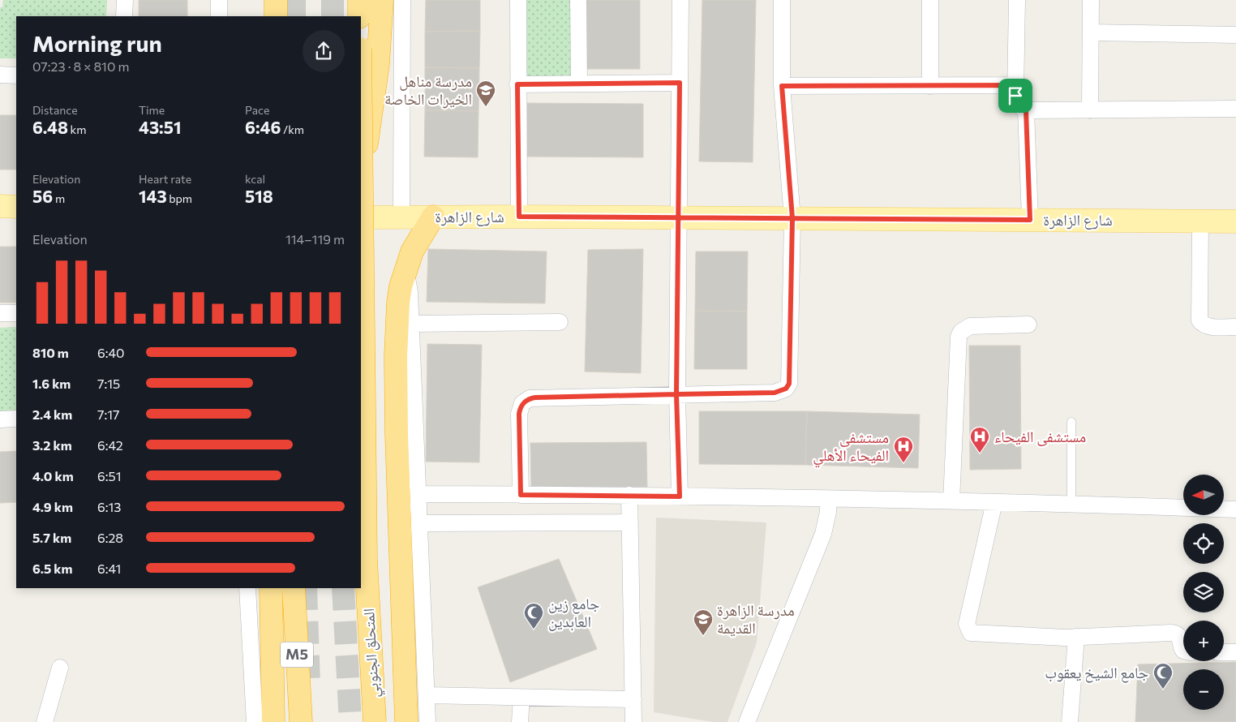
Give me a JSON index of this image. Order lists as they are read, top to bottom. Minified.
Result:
{"streets":{"highway":["المتحلق الجنوبي","M5"],"main road":["شارع الزاهرة"]},"places":{"school or university":["مدرسة مناهل الخيرات الخاصة","مدرسة الزاهرة القديمة"],"hospital":["مستشفى الفيحاء","مستشفى الفيحاء الأهلي"],"mosque":["جامع زين العابدين","جامع الشيخ يعقوب"]},"north":"left","page":{"heading":["Morning run","07:23 · 8 × 810 m"],"stats":[["Distance","6.48 km"],["Time","43:51"],["Pace","6:46 /km"],["Elevation","56 m"],["Heart rate","143 bpm"],["kcal","518"]],"chart":["Elevation","114–119 m"],"list":[{"name":"810 m","note":"6:40"},{"name":"1.6 km","note":"7:15"},{"name":"2.4 km","note":"7:17"},{"name":"3.2 km","note":"6:42"},{"name":"4.0 km","note":"6:51"},{"name":"4.9 km","note":"6:13"},{"name":"5.7 km","note":"6:28"},{"name":"6.5 km","note":"6:41"}],"map_buttons":["+","−"]}}
